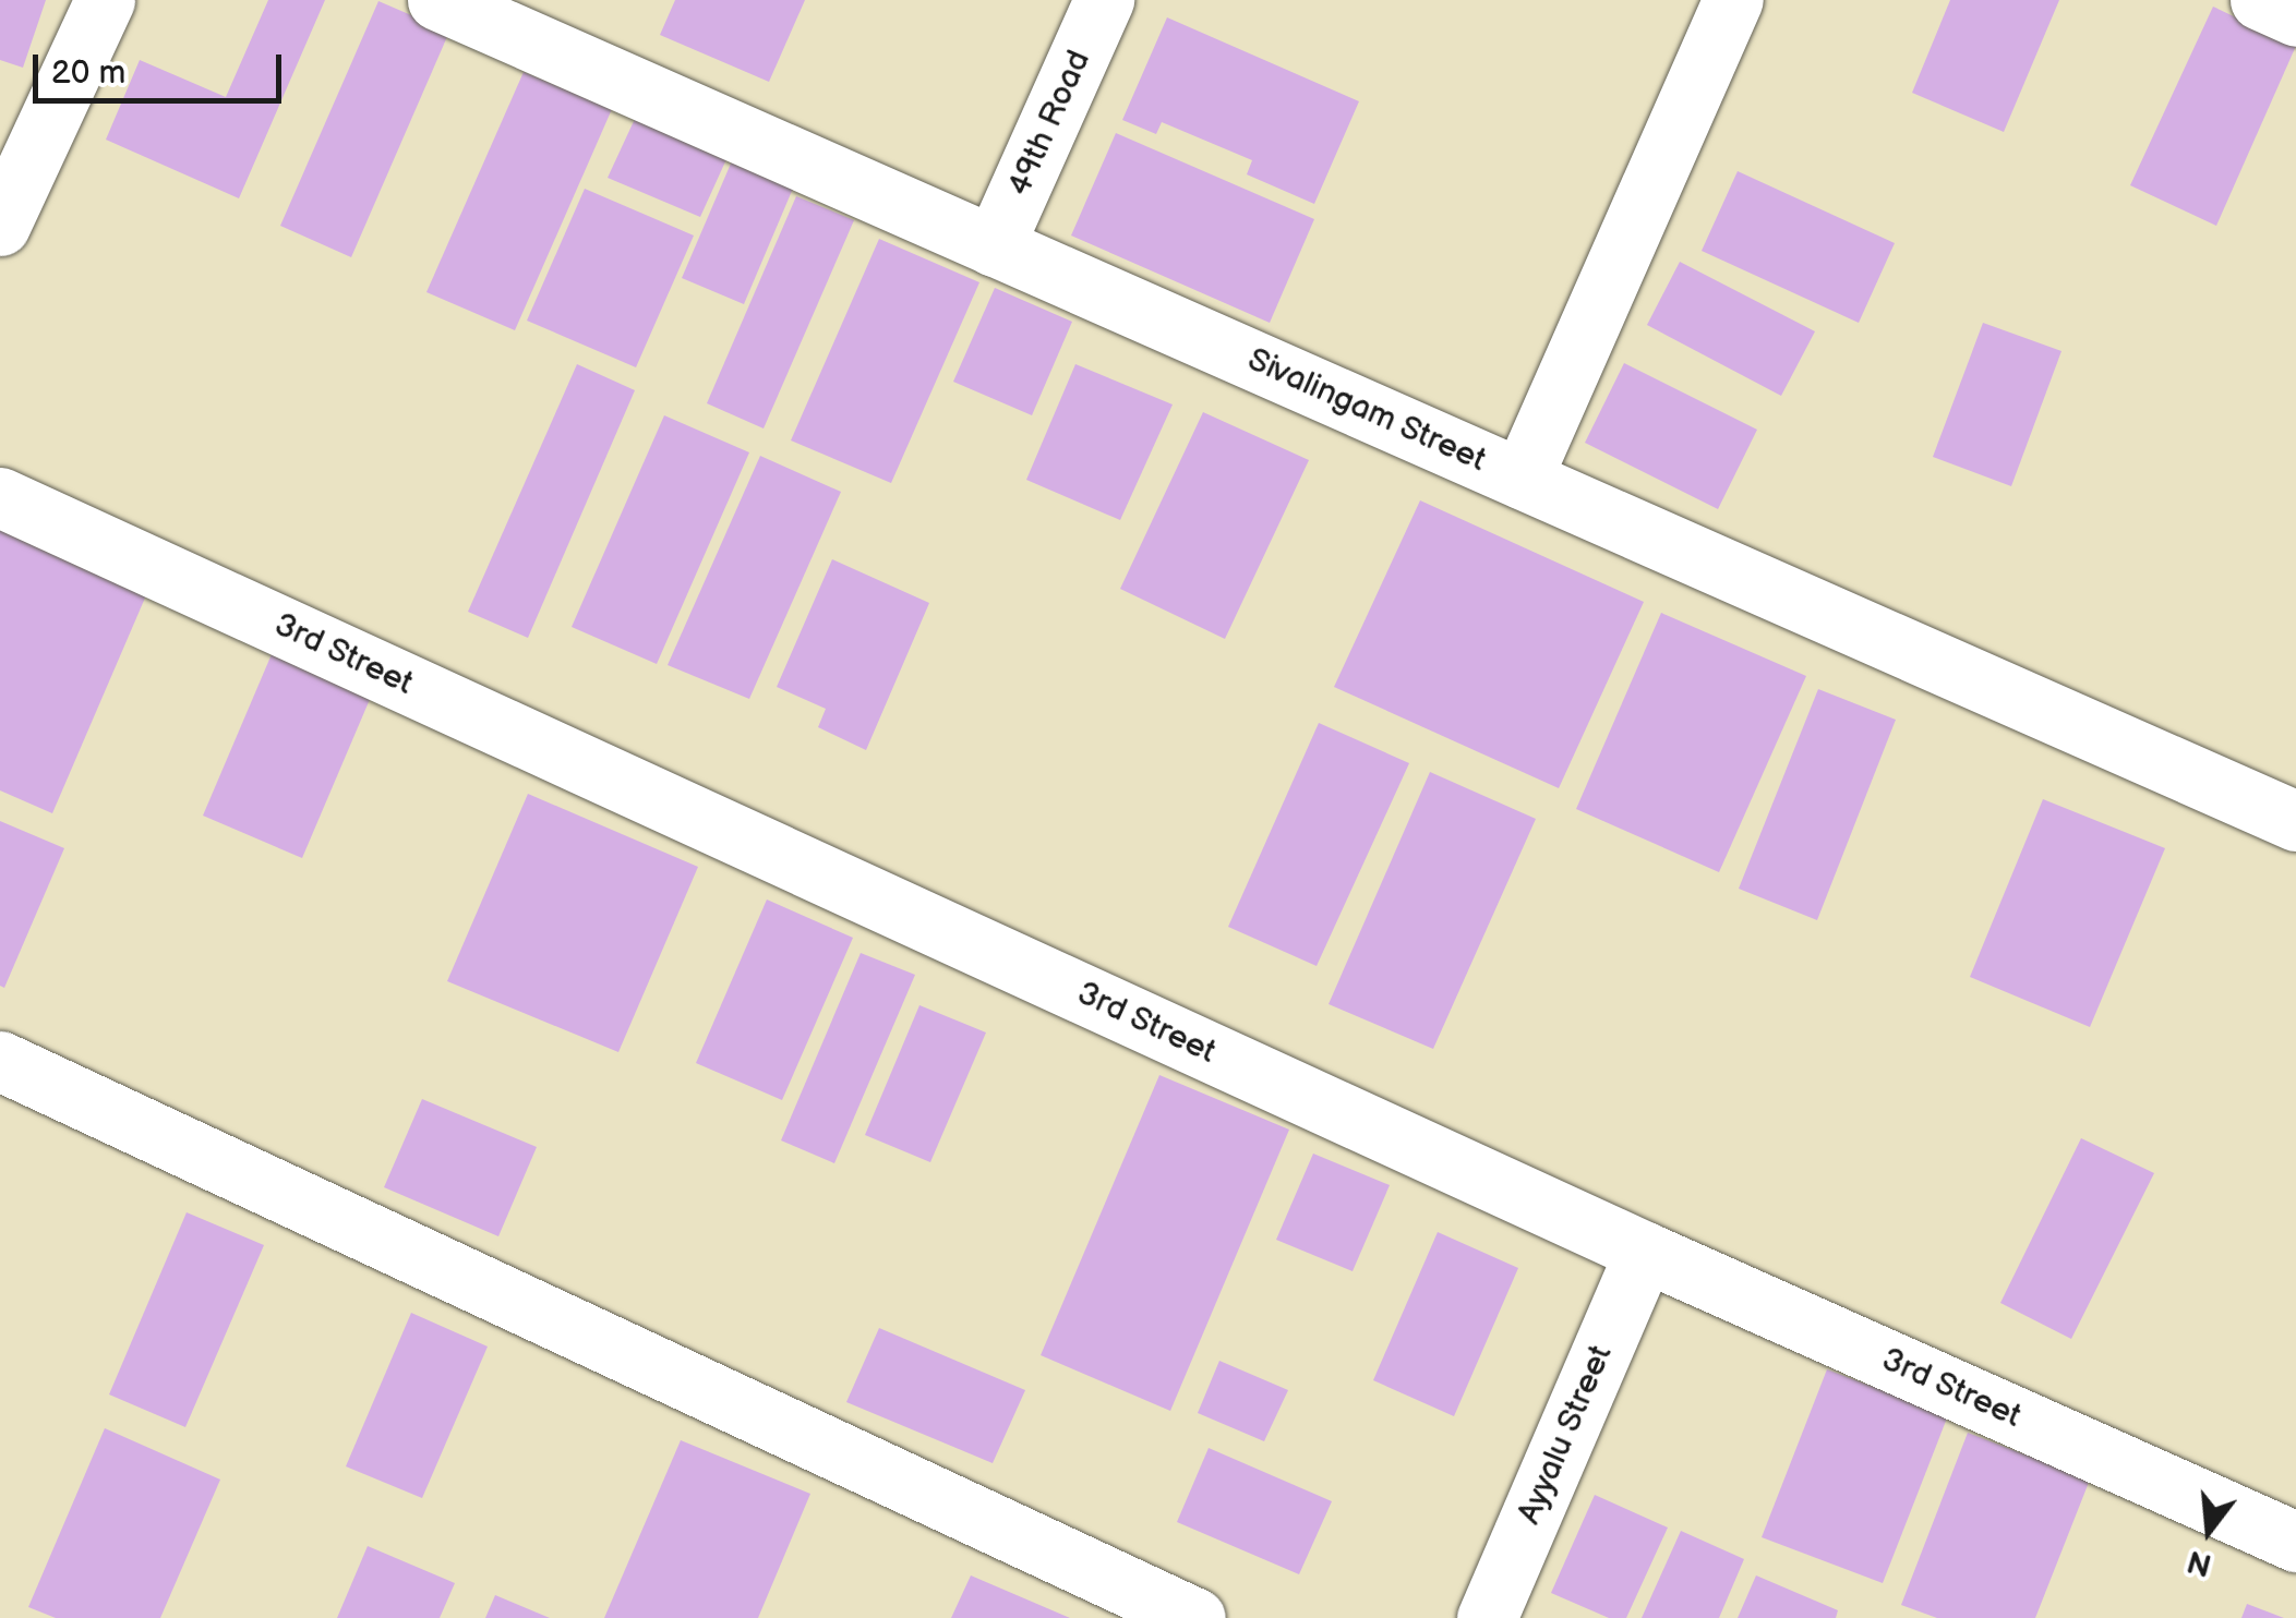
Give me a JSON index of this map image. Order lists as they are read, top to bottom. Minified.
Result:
{"streets":{"street":["49th Road","Sivalingam Street","3rd Street","Ayyalu Street"]},"crossings":[["49th Road","Sivalingam Street"],["3rd Street","Ayyalu Street"]],"scale_bar":"20 m","north":"bottom"}
